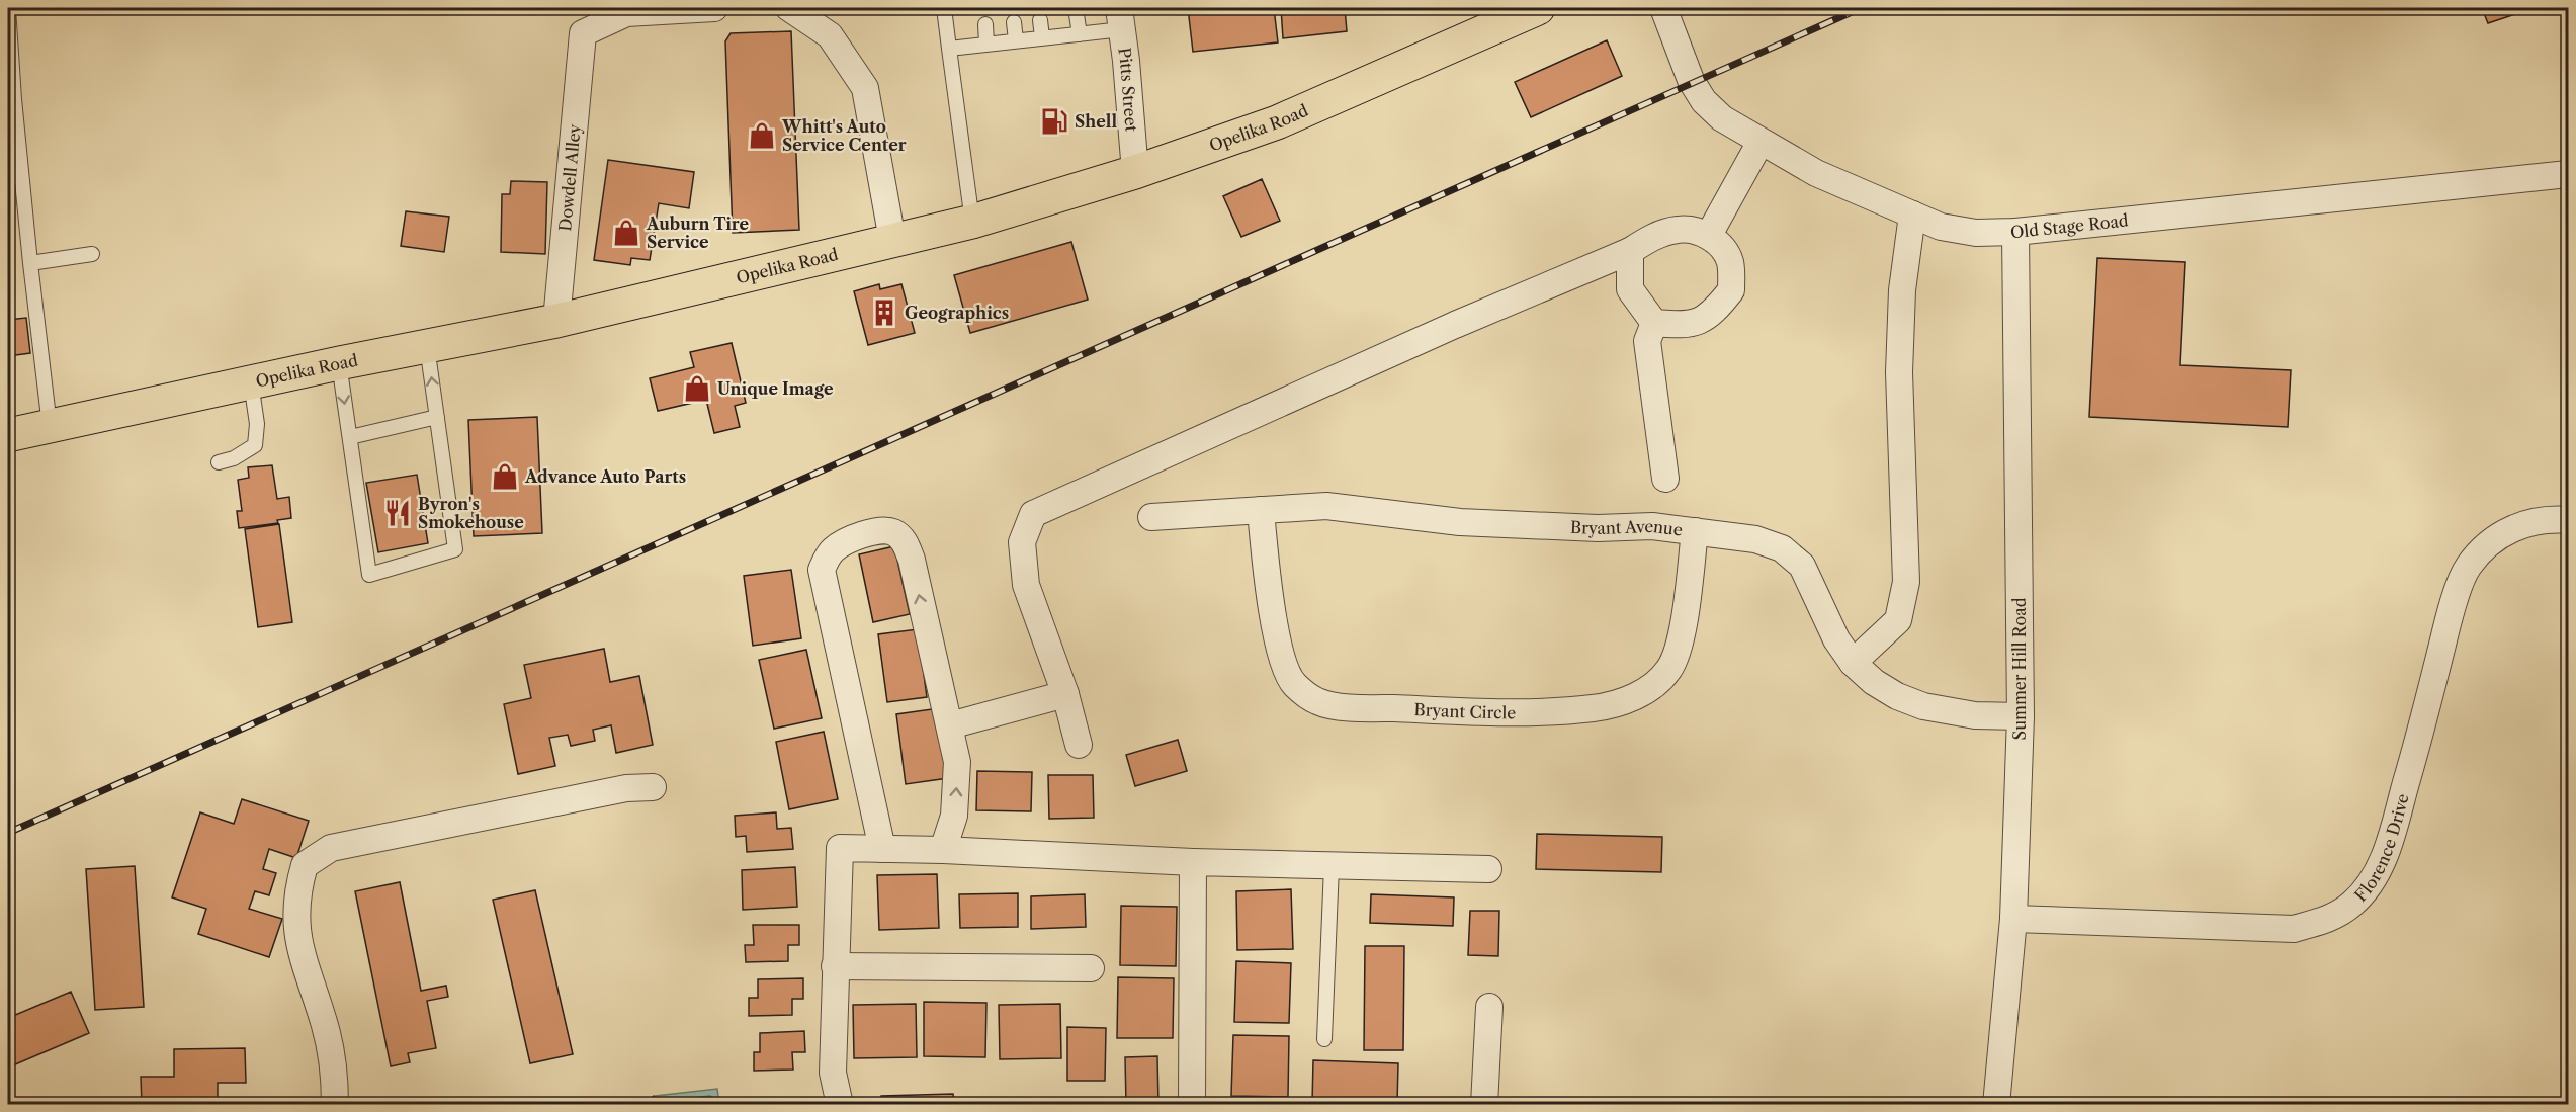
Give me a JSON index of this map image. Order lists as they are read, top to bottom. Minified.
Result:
{"streets":{"main road":["Opelika Road"],"street":["Pitts Street","Dowdell Alley","Old Stage Road","Bryant Avenue","Summer Hill Road","Bryant Circle","Florence Drive"]},"crossings":[["Pitts Street","Opelika Road"],["Opelika Road","Dowdell Alley"],["Old Stage Road","Summer Hill Road"],["Bryant Avenue","Summer Hill Road"],["Bryant Avenue","Bryant Circle"],["Summer Hill Road","Florence Drive"]],"places":{"fuel station":["Shell"],"shop":["Whitt's Auto Service Center","Auburn Tire Service","Unique Image","Advance Auto Parts"],"building":["Geographics"],"restaurant":["Byron's Smokehouse"]}}
